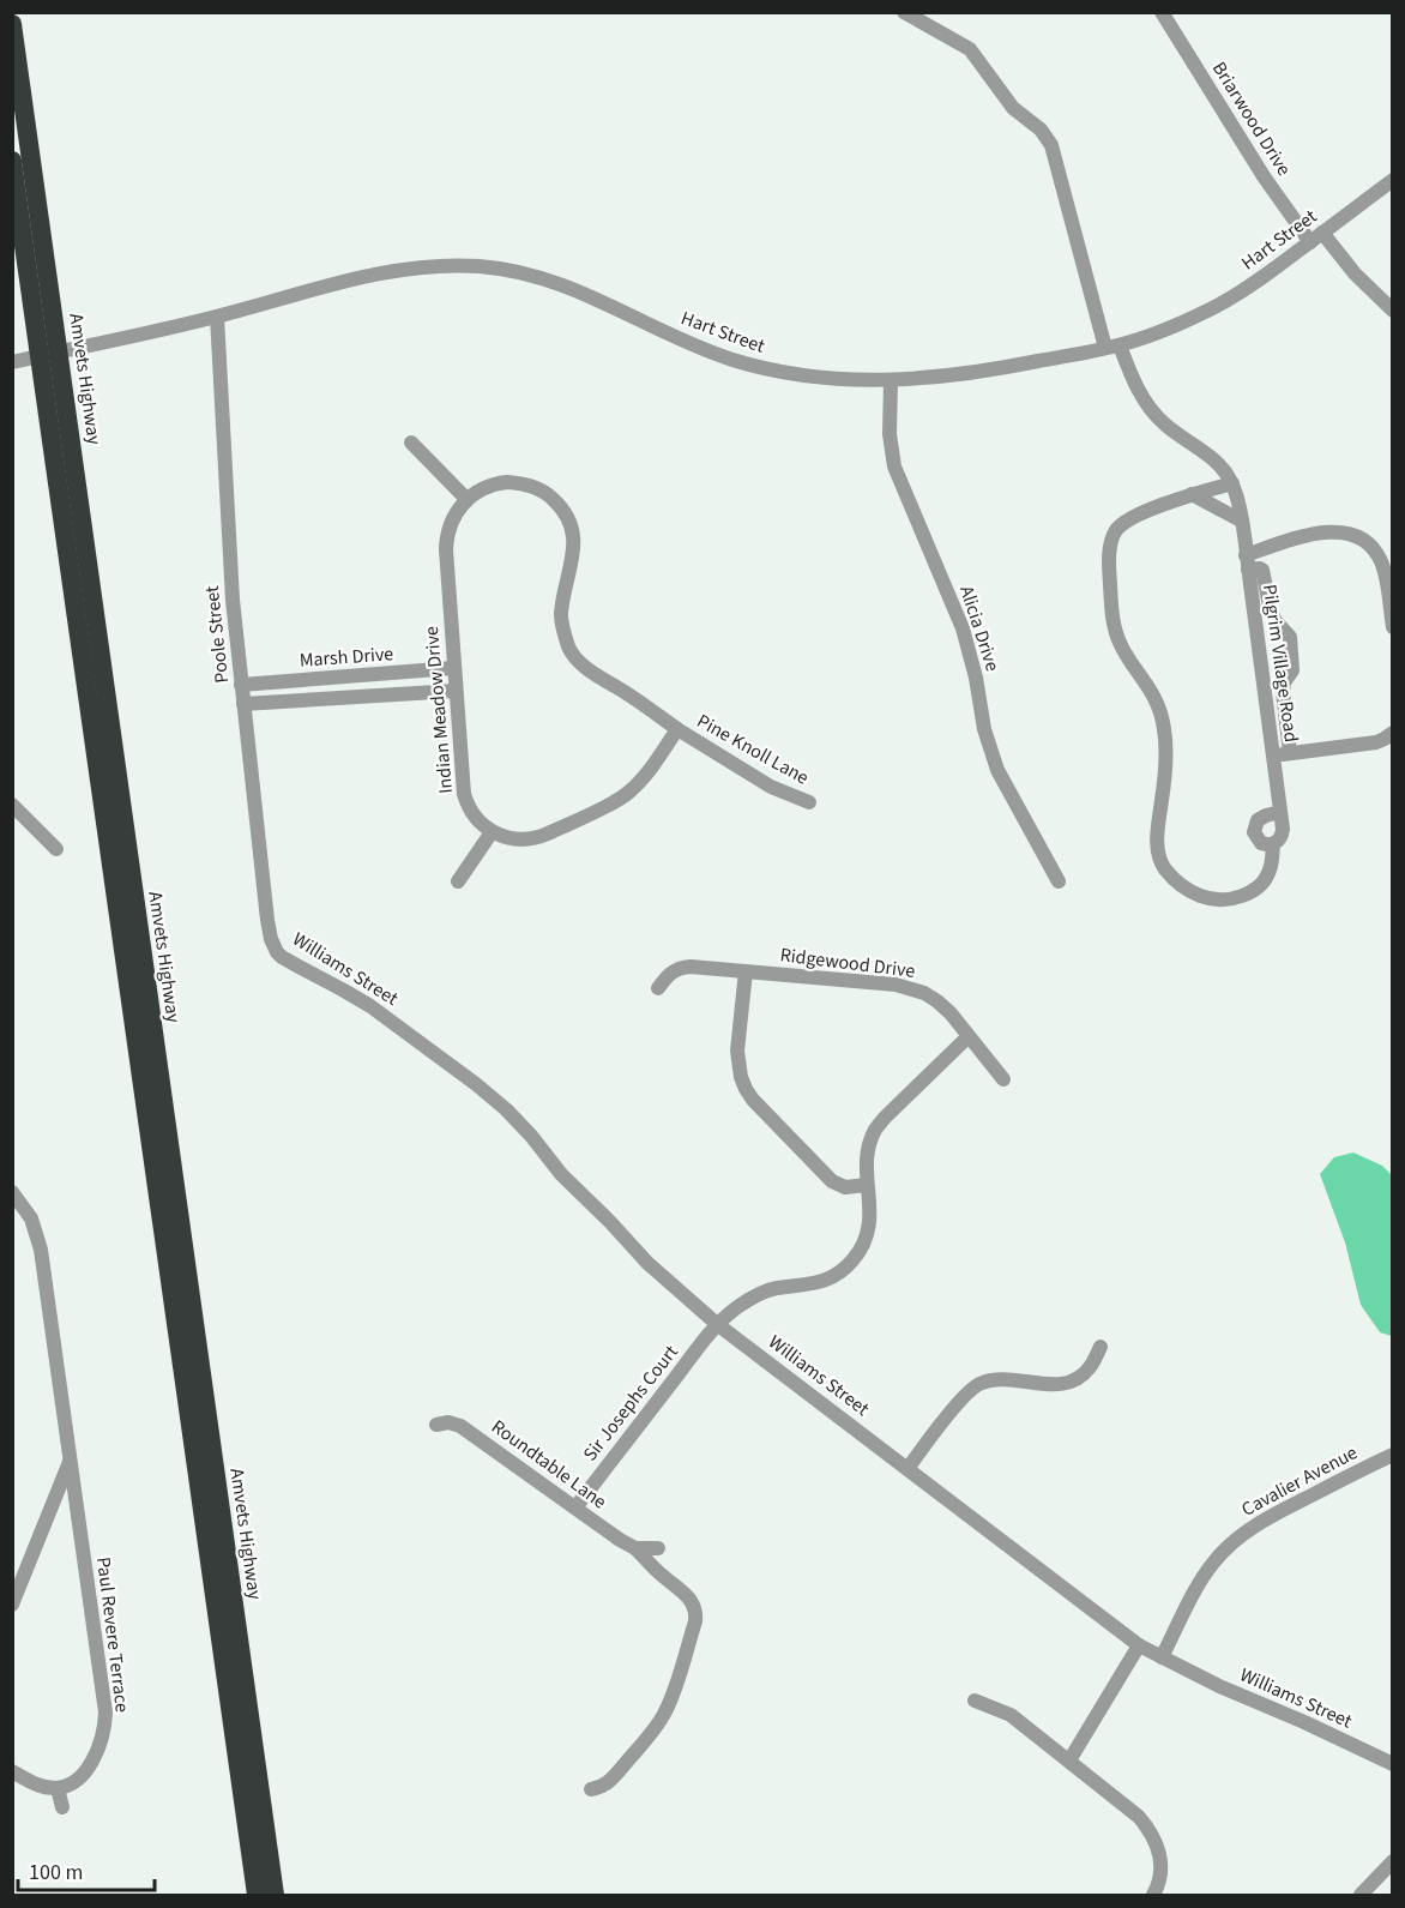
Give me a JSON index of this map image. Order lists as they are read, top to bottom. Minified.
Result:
{"streets":{"highway":["Amvets Highway"],"street":["Briarwood Drive","Hart Street","Alicia Drive","Poole Street","Marsh Drive","Pilgrim Village Road","Indian Meadow Drive","Pine Knoll Lane","Ridgewood Drive","Williams Street","Sir Josephs Court","Roundtable Lane","Cavalier Avenue","Paul Revere Terrace"]},"crossings":[["Briarwood Drive","Hart Street"],["Hart Street","Alicia Drive"],["Hart Street","Poole Street"],["Hart Street","Pilgrim Village Road"],["Poole Street","Marsh Drive"],["Poole Street","Williams Street"],["Marsh Drive","Indian Meadow Drive"],["Ridgewood Drive","Sir Josephs Court"],["Williams Street","Sir Josephs Court"],["Williams Street","Cavalier Avenue"],["Sir Josephs Court","Roundtable Lane"]],"scale_bar":"100 m"}
